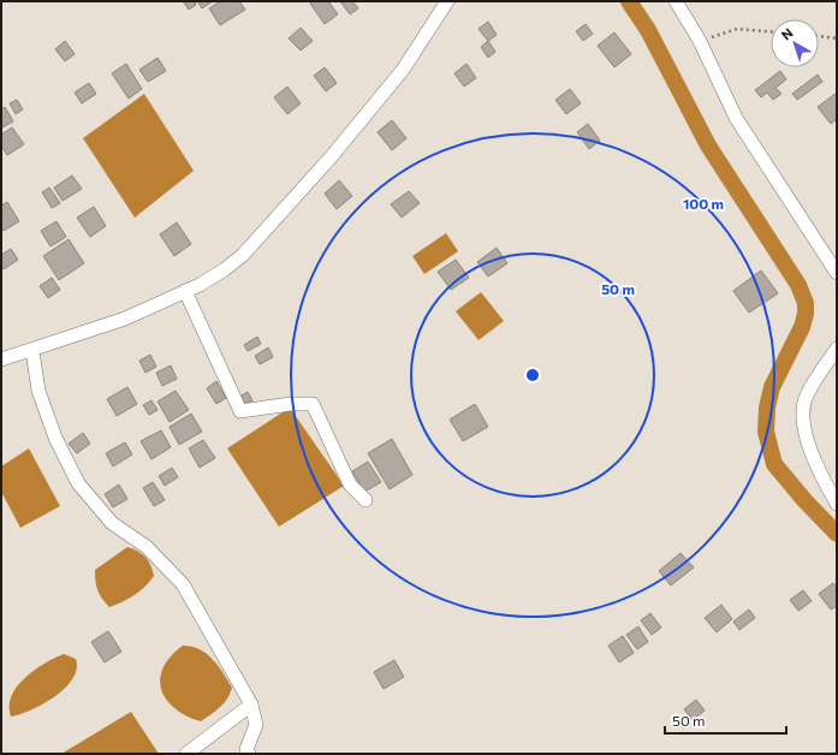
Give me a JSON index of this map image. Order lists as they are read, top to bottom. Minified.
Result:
{"scale_bar":"50 m","north":"top left","rings":["100 m","50 m"]}
